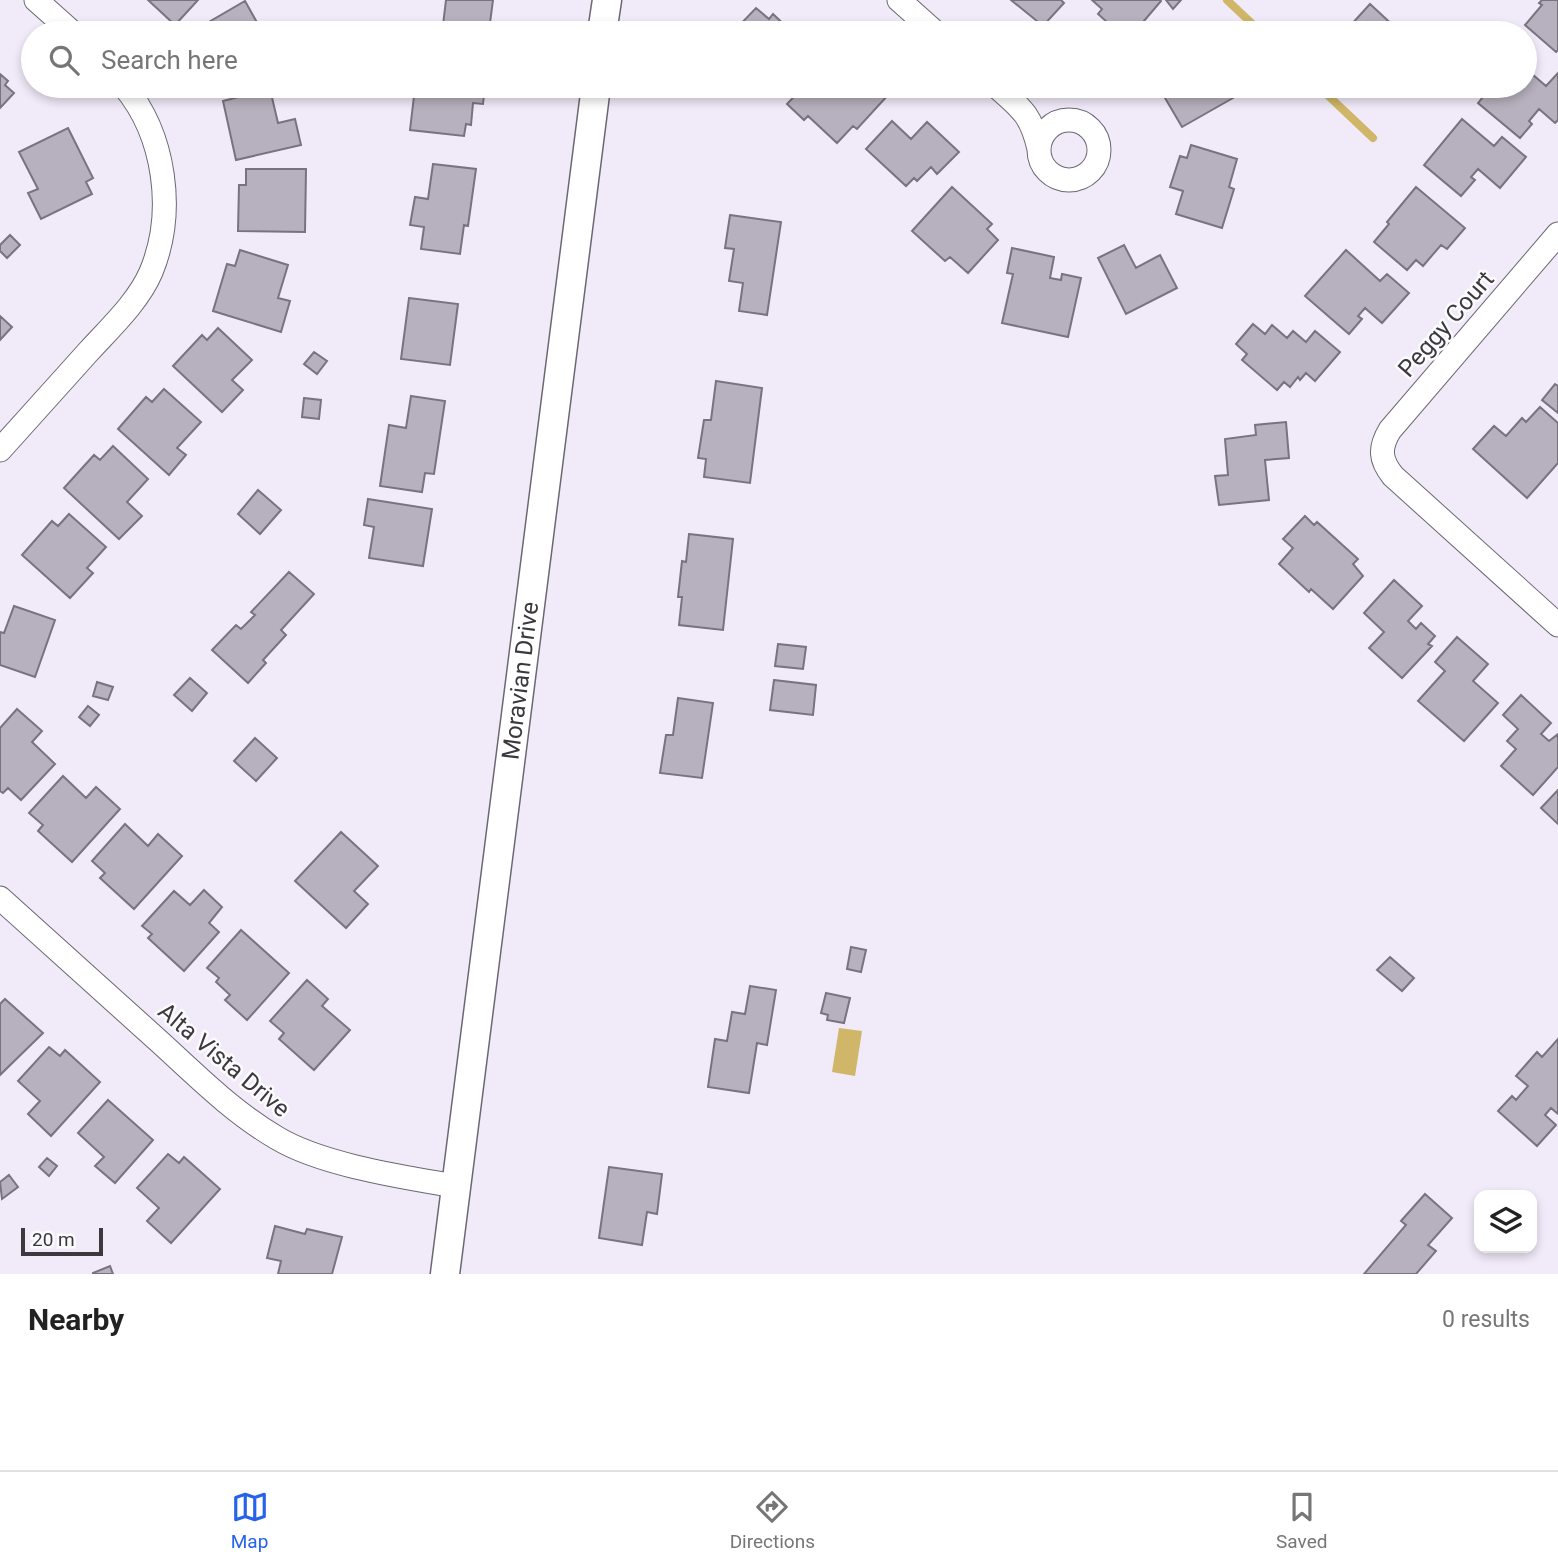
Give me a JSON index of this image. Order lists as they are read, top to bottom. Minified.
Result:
{"streets":{"street":["Peggy Court","Moravian Drive","Alta Vista Drive"]},"crossings":[["Moravian Drive","Alta Vista Drive"]],"scale_bar":"20 m","page":{"search":"Search here","scale":"20 m","heading":["Nearby","0 results"],"nav":["Map","Directions","Saved"]}}
